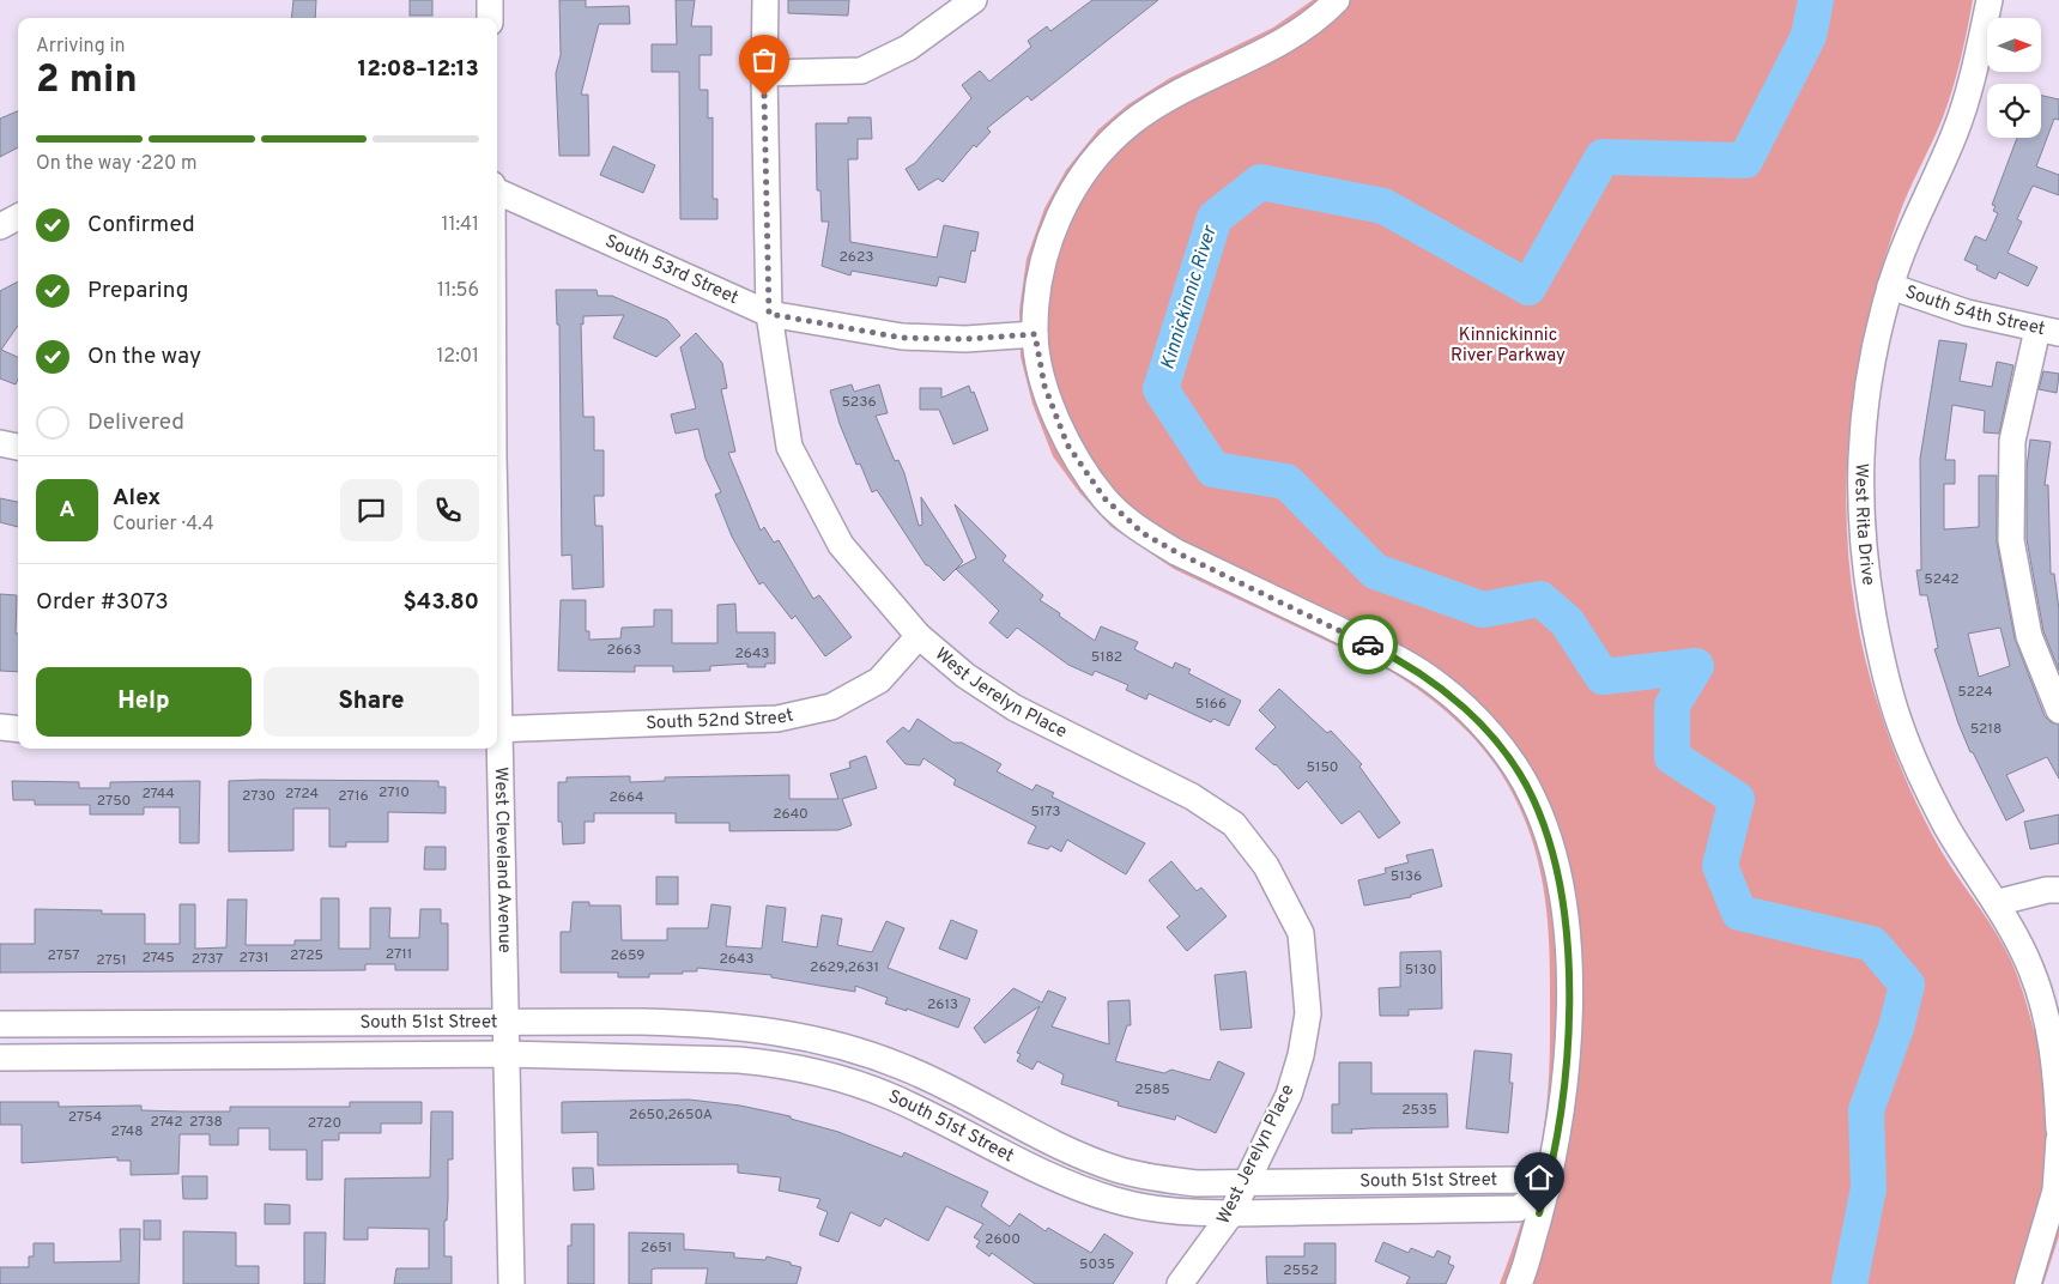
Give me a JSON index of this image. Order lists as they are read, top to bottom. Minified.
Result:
{"streets":{"street":["South 53rd Street","South 54th Street","West Rita Drive","West Jerelyn Place","South 52nd Street","West Cleveland Avenue","South 51st Street"]},"crossings":[["South 53rd Street","West Jerelyn Place"],["South 54th Street","West Rita Drive"],["West Jerelyn Place","South 52nd Street"],["West Jerelyn Place","South 51st Street"],["West Cleveland Avenue","South 51st Street"]],"water":["Kinnickinnic River"],"parks":["Kinnickinnic River Parkway"],"house_numbers":["2623","5236","5242","2663","2643","5182","5224","5166","5218","5150","2710","2744","2724","2730","2716","2664","2750","5173","2640","5136","2711","2757","2725","2659","2745","2731","2737","2643","2751","2629,2631","5130","2613","2585","2535","2650,2650A","2754","2742","2738","2720","2748","2600","2651","5035","2552"],"north":"right","page":{"heading":["2 min","Arriving in","12:08–12:13"],"panel":["Alex","Courier · 4.4","Order #3073","$43.80"],"bar":"On the way · 220 m","list":[["Confirmed","11:41"],["Preparing","11:56"],["On the way","12:01"],"Delivered"],"round":"A","buttons":["Help","Share"]}}
